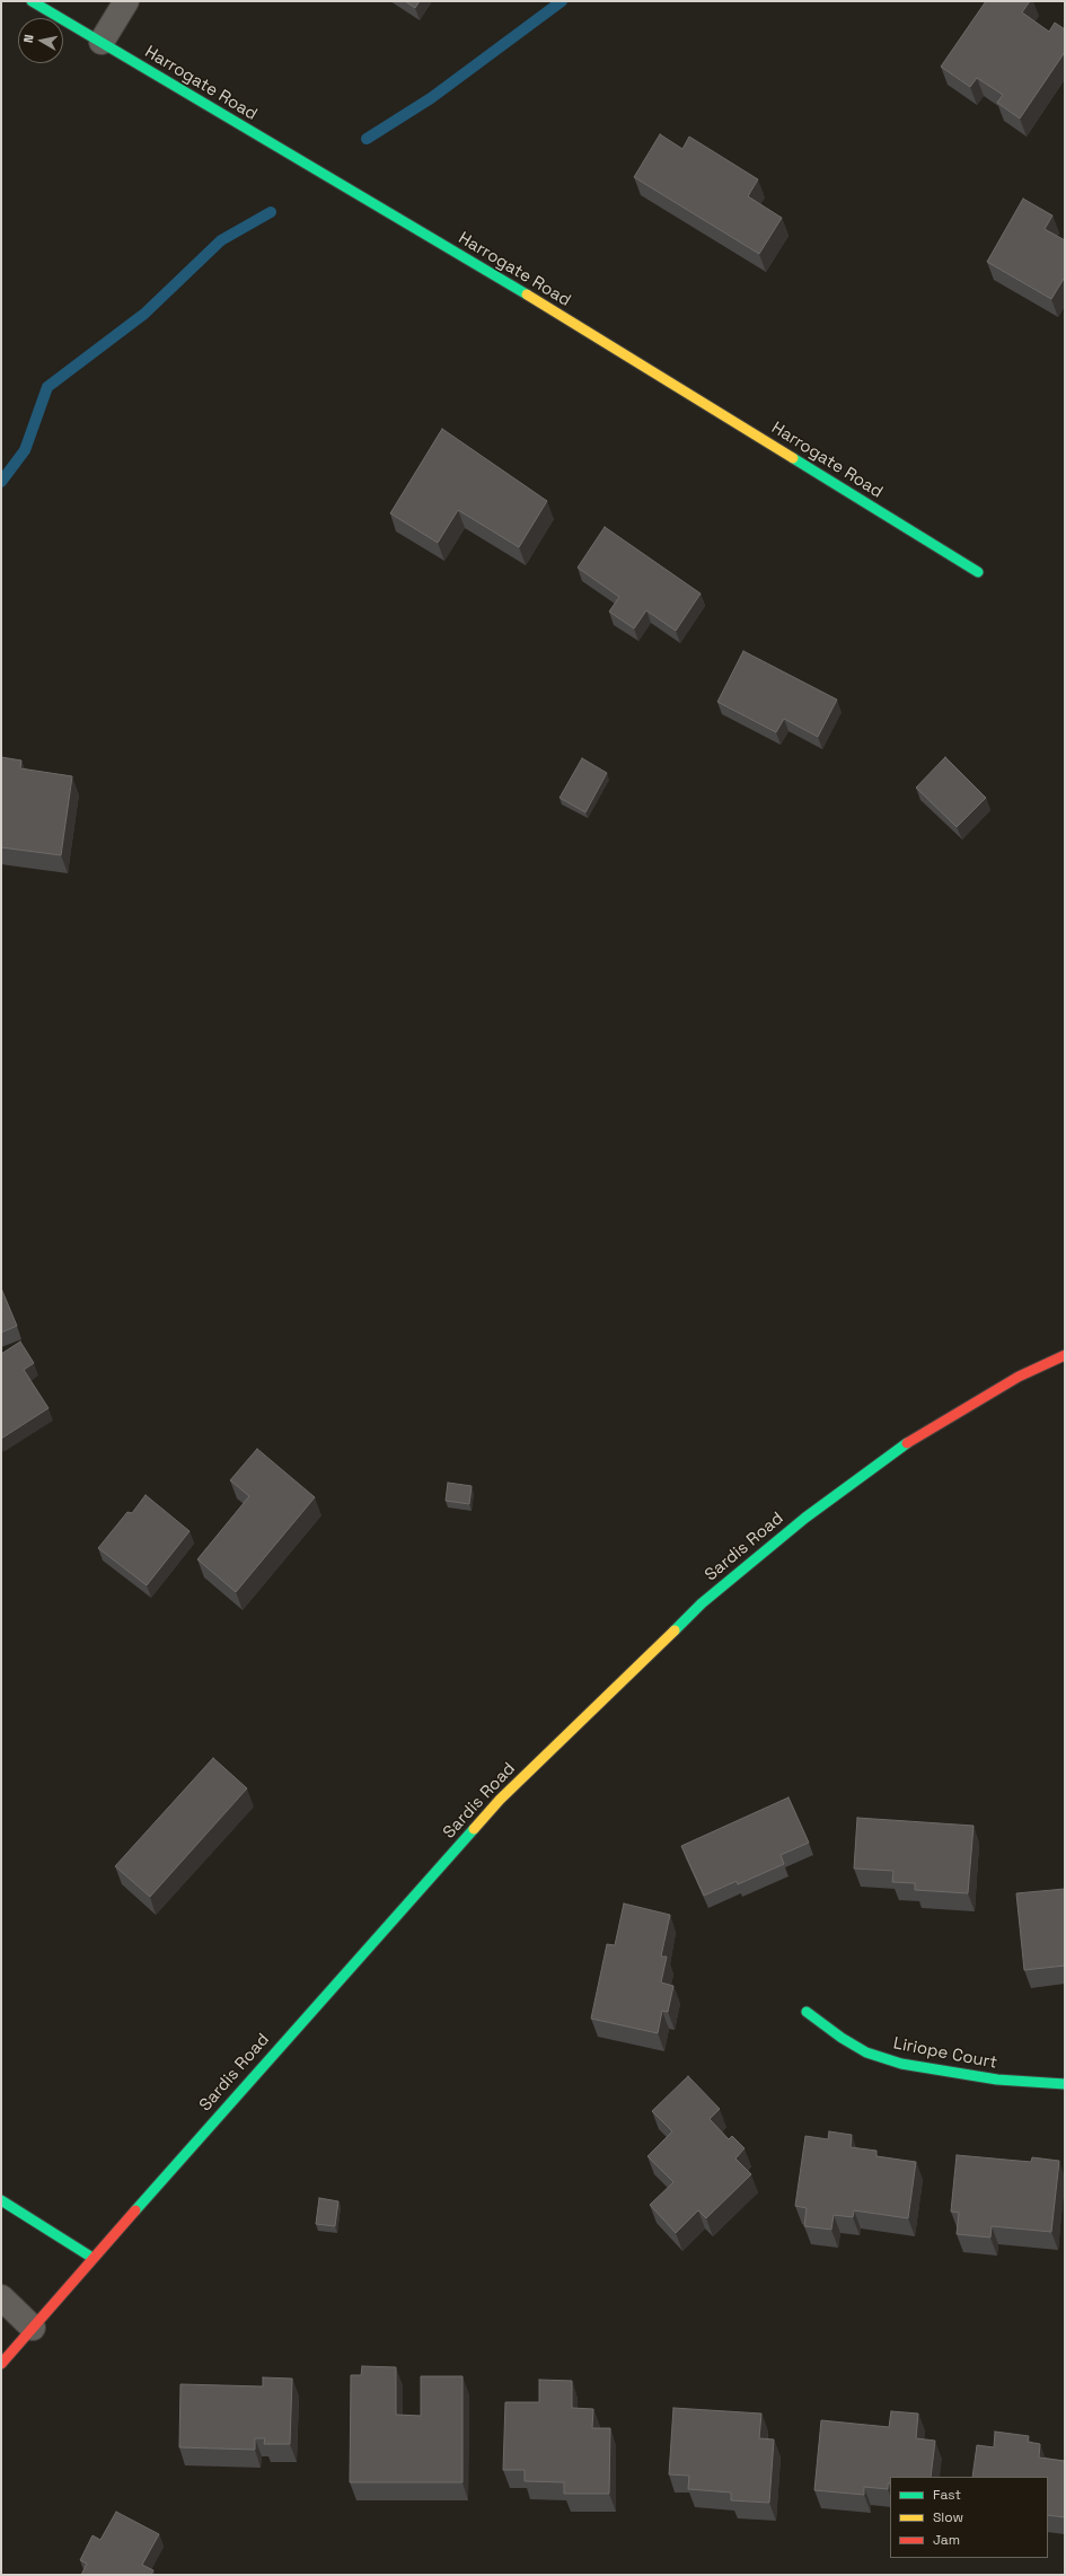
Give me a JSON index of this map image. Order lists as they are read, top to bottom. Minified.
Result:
{"streets":{"street":["Harrogate Road","Sardis Road","Liriope Court"]},"legend":["Fast","Slow","Jam"],"north":"left"}
